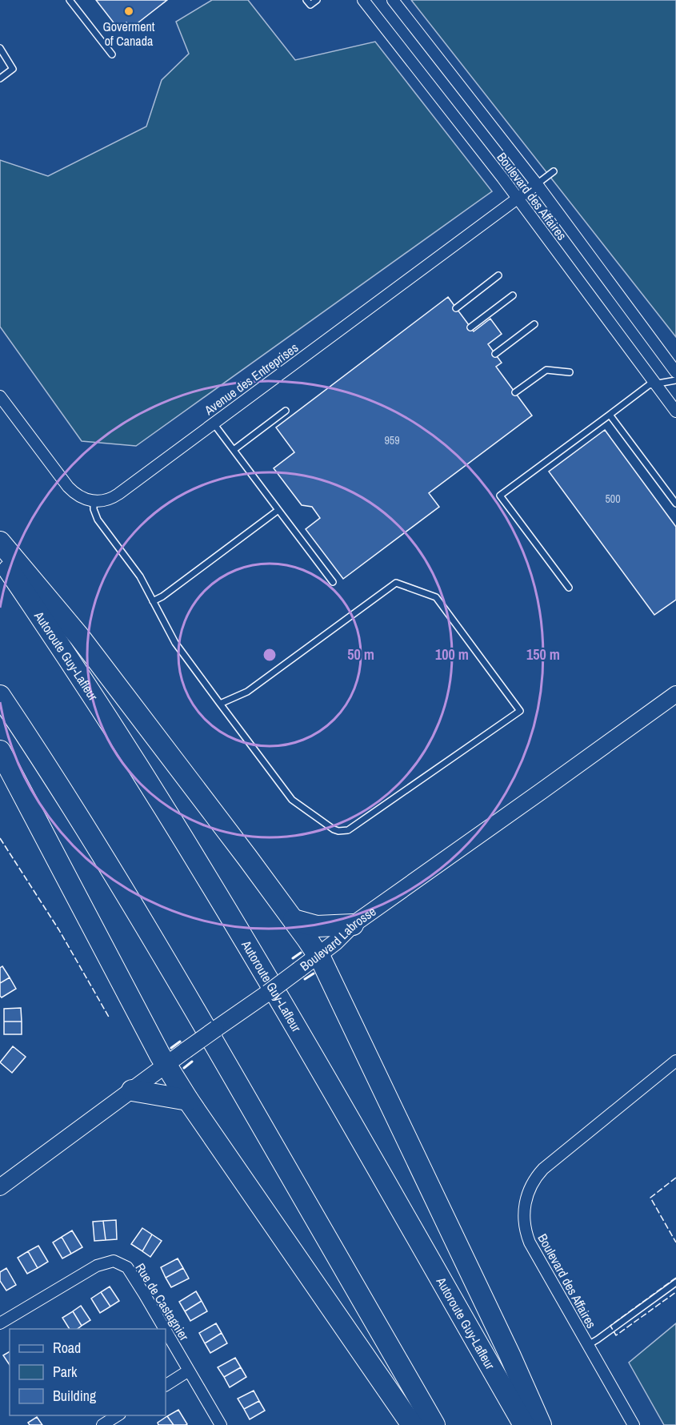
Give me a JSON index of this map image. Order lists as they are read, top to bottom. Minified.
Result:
{"streets":{"highway":["Autoroute Guy-Lafleur"],"street":["Boulevard des Affaires","Avenue des Entreprises","Boulevard Labrosse","Rue de Castagnier"]},"crossings":[["Boulevard des Affaires","Avenue des Entreprises"]],"places":["Goverment of Canada"],"house_numbers":["959","500"],"legend":["Road","Park","Building"],"rings":["50 m","100 m","150 m"]}
